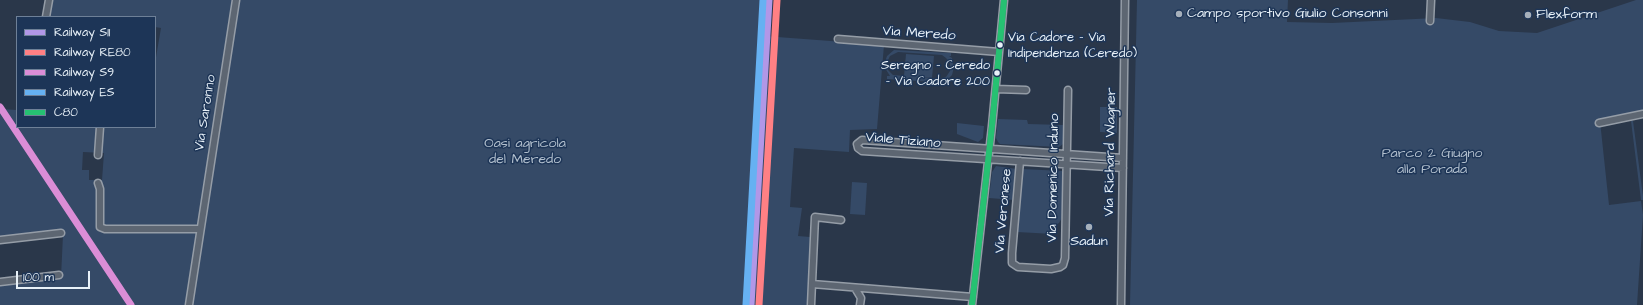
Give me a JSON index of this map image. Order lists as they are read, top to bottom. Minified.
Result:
{"streets":{"street":["Via Meredo","Via Saronno","Viale Tiziano","Via Richard Wagner","Via Domenico Induno","Via Veronese"]},"crossings":[["Viale Tiziano","Via Richard Wagner"],["Viale Tiziano","Via Domenico Induno"],["Viale Tiziano","Via Veronese"],["Via Domenico Induno","Via Veronese"]],"parks":["Oasi agricola del Meredo","Parco 2 Giugno alla Porada"],"places":["Campo sportivo Giulio Consonni","Flexform","Via Cadore - Via Indipendenza (Ceredo)","Seregno - Ceredo - Via Cadore 200","Sadun"],"lines":["rail line S11","rail line RE80","rail line ES","transit line C80","rail line S9"],"legend":["Railway S11","Railway RE80","Railway S9","Railway ES","C80"],"scale_bar":"100 m"}
